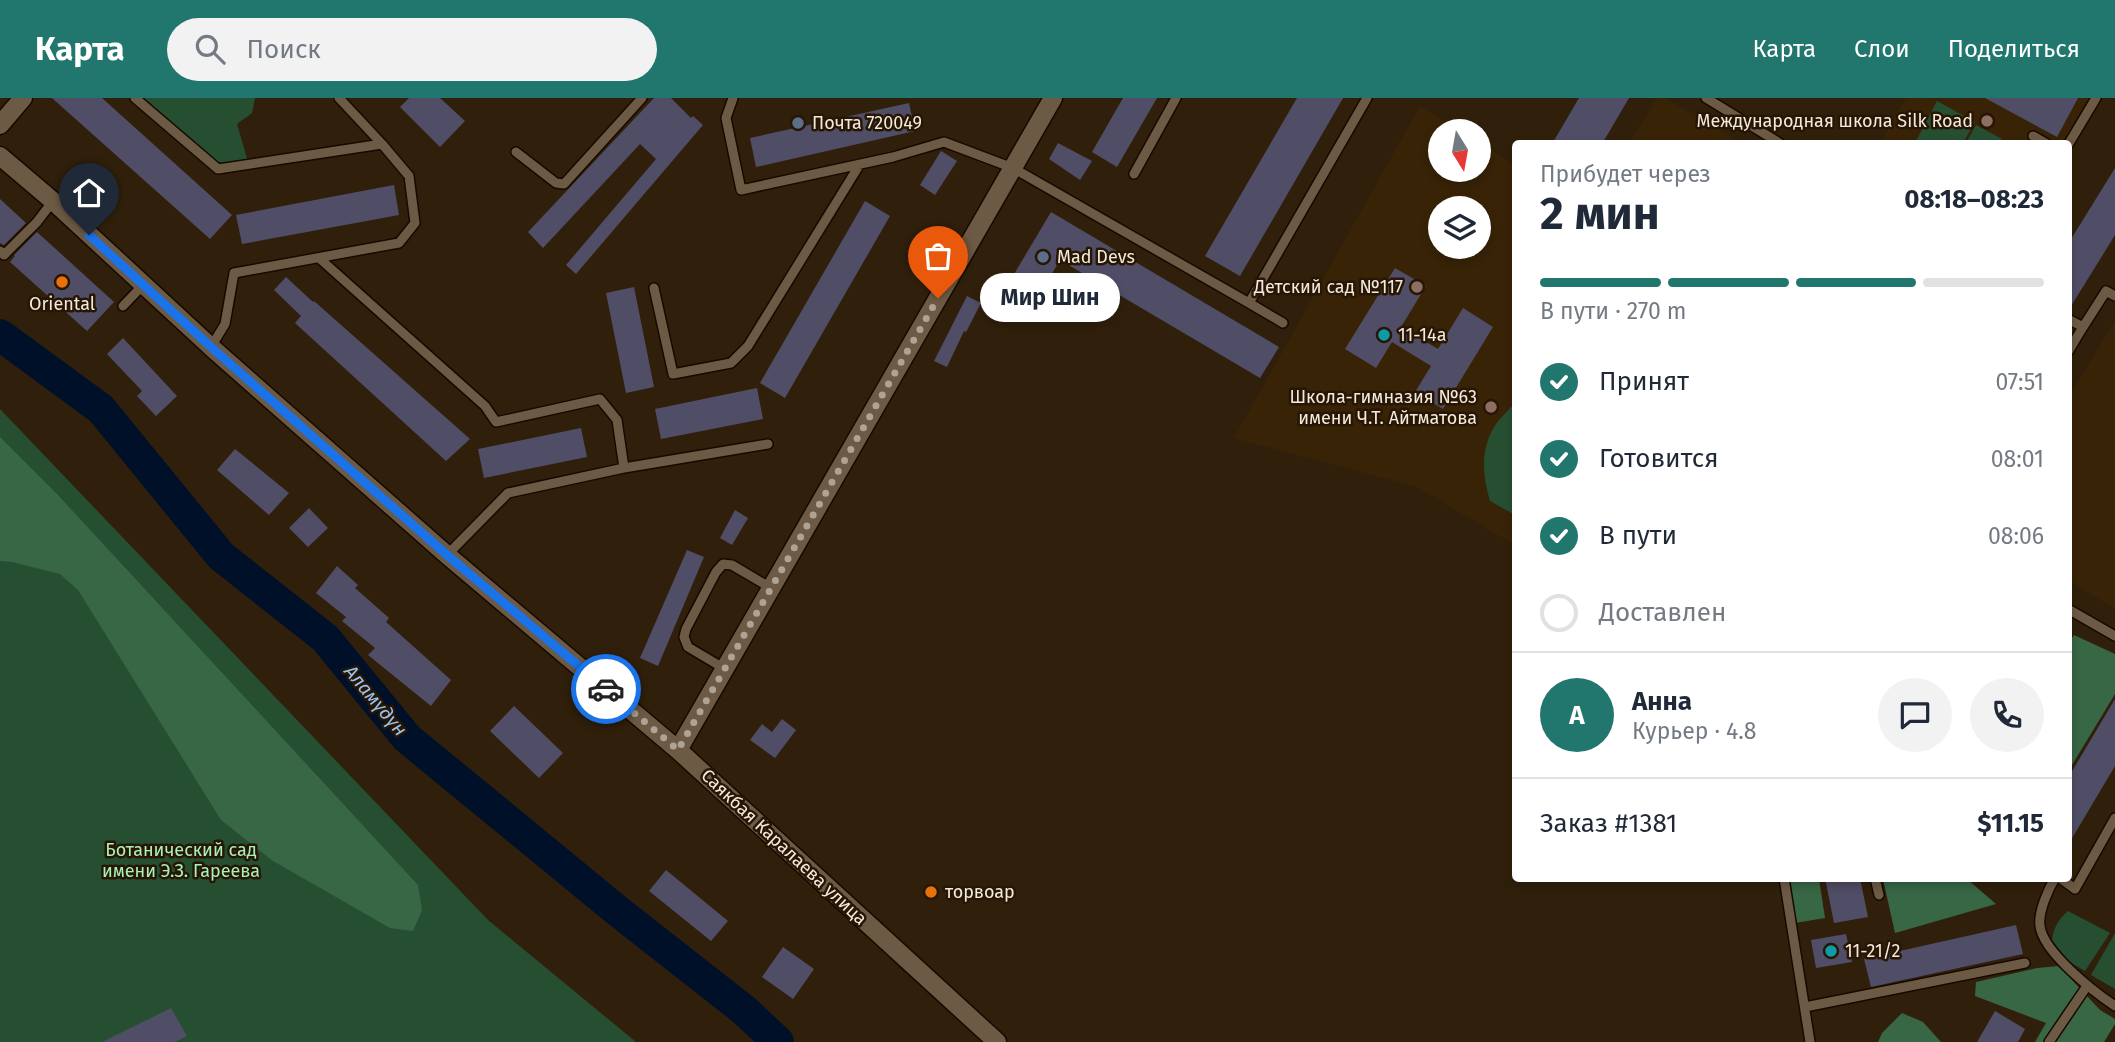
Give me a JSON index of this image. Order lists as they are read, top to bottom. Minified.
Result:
{"streets":{"street":["Саякбая Каралаева улица"]},"water":["Аламүдүн"],"parks":["Ботанический сад имени Э.З. Гареева"],"places":["Международная школа Silk Road","Почта 720049","Mad Devs","Oriental","Детский сад №117","Мир Шин","11-14а","Школа-гимназия №63 имени Ч.Т. Айтматова","торвоар","11-21/2"],"north":"bottom","page":{"header":"Карта","search":"Поиск","nav":["Карта","Слои","Поделиться"],"heading":["2 мин","Прибудет через","08:18–08:23"],"panel":["Анна","Курьер · 4.8","Заказ #1381","$11.15"],"bar":"В пути · 270 m","bubble":"Мир Шин","list":[["Принят","07:51"],["Готовится","08:01"],["В пути","08:06"],"Доставлен"],"round":"А"}}
